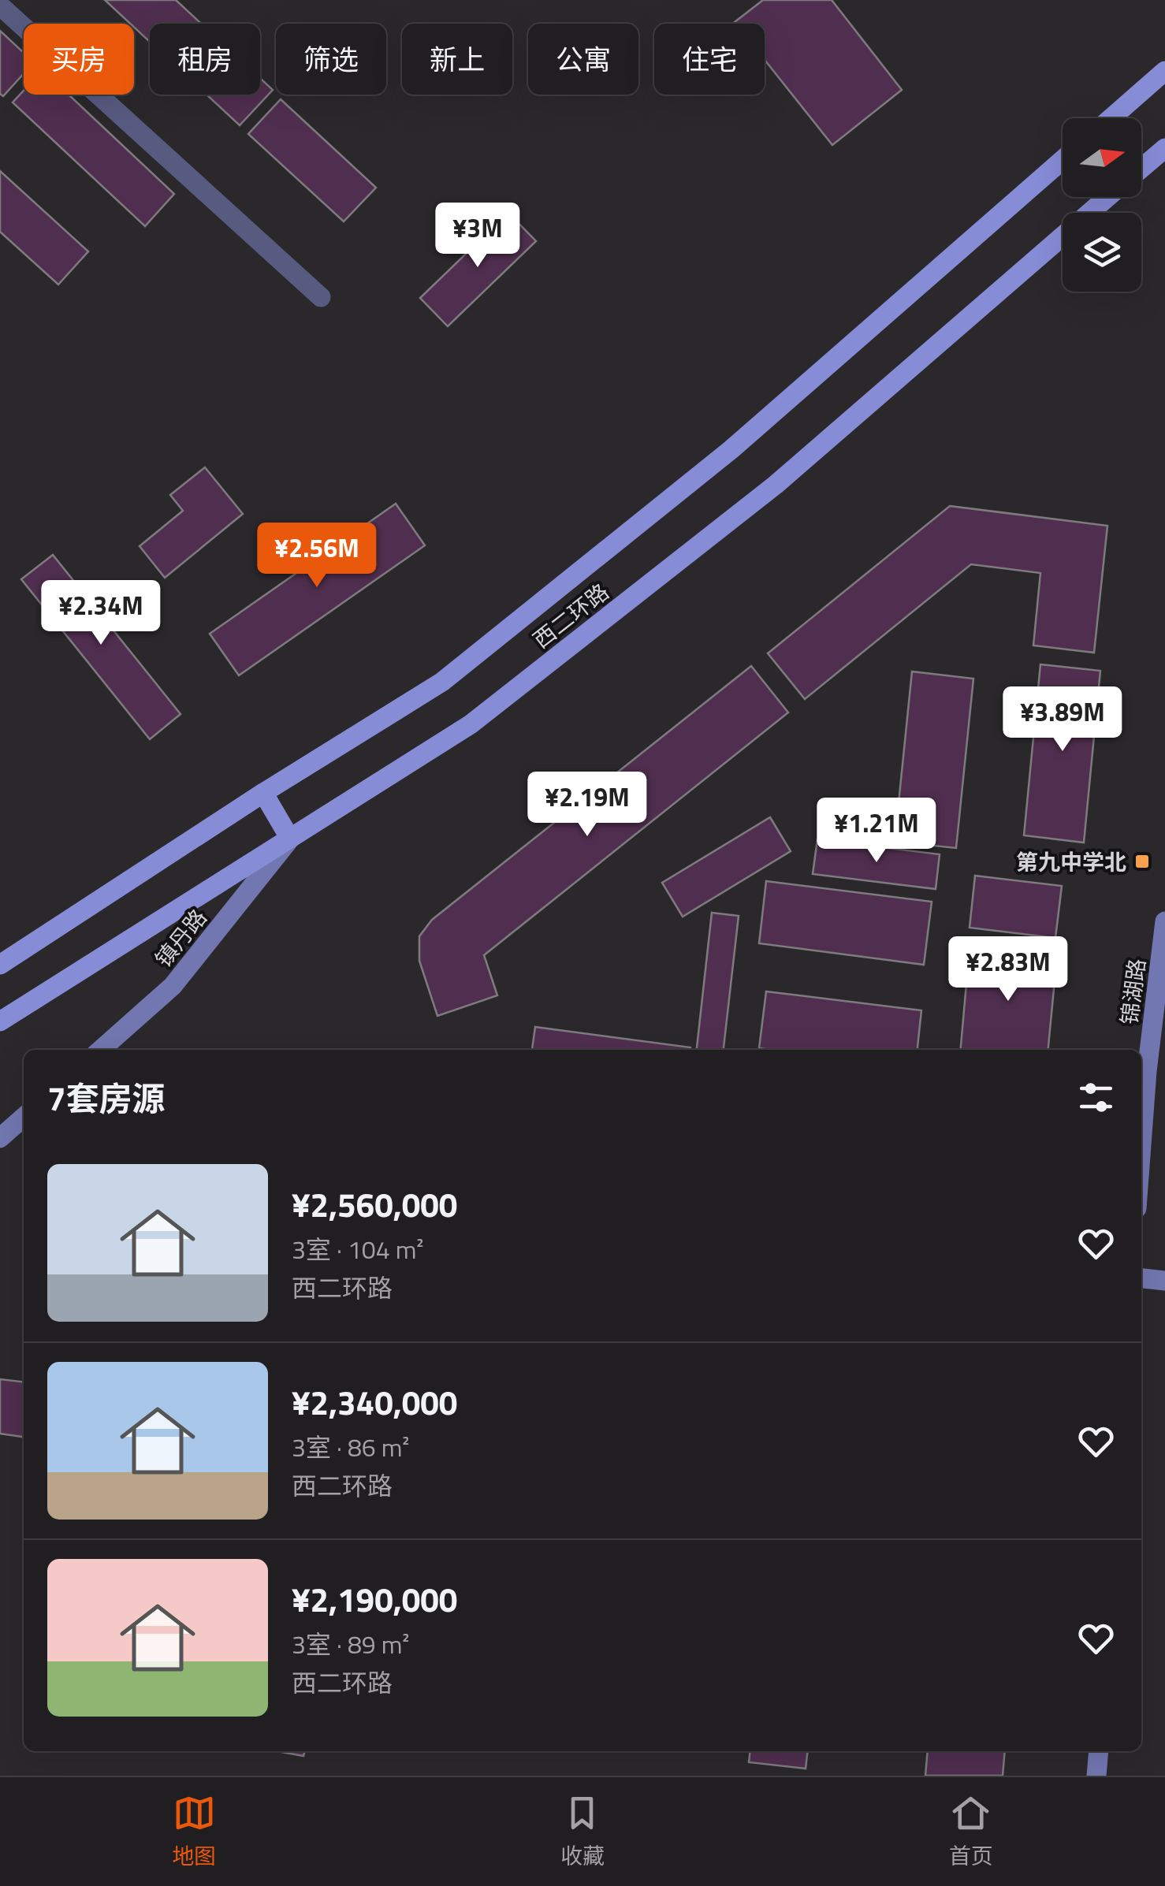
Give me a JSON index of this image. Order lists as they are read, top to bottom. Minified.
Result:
{"streets":{"main road":["西二环路"],"street":["镇丹路","锦湖路"]},"crossings":[["西二环路","镇丹路"]],"places":{"transit":["第九中学北"]},"north":"right","page":{"chip":["买房","租房","筛选","新上","公寓","住宅"],"price":["¥3M","¥2.56M","¥2.34M","¥3.89M","¥2.19M","¥1.21M","¥2.83M"],"heading":"7套房源","list":[{"name":"¥2,560,000","note":"3室 · 104 m² · 西二环路"},{"name":"¥2,340,000","note":"3室 · 86 m² · 西二环路"},{"name":"¥2,190,000","note":"3室 · 89 m² · 西二环路"}],"tabs":["地图","收藏","首页"]}}
